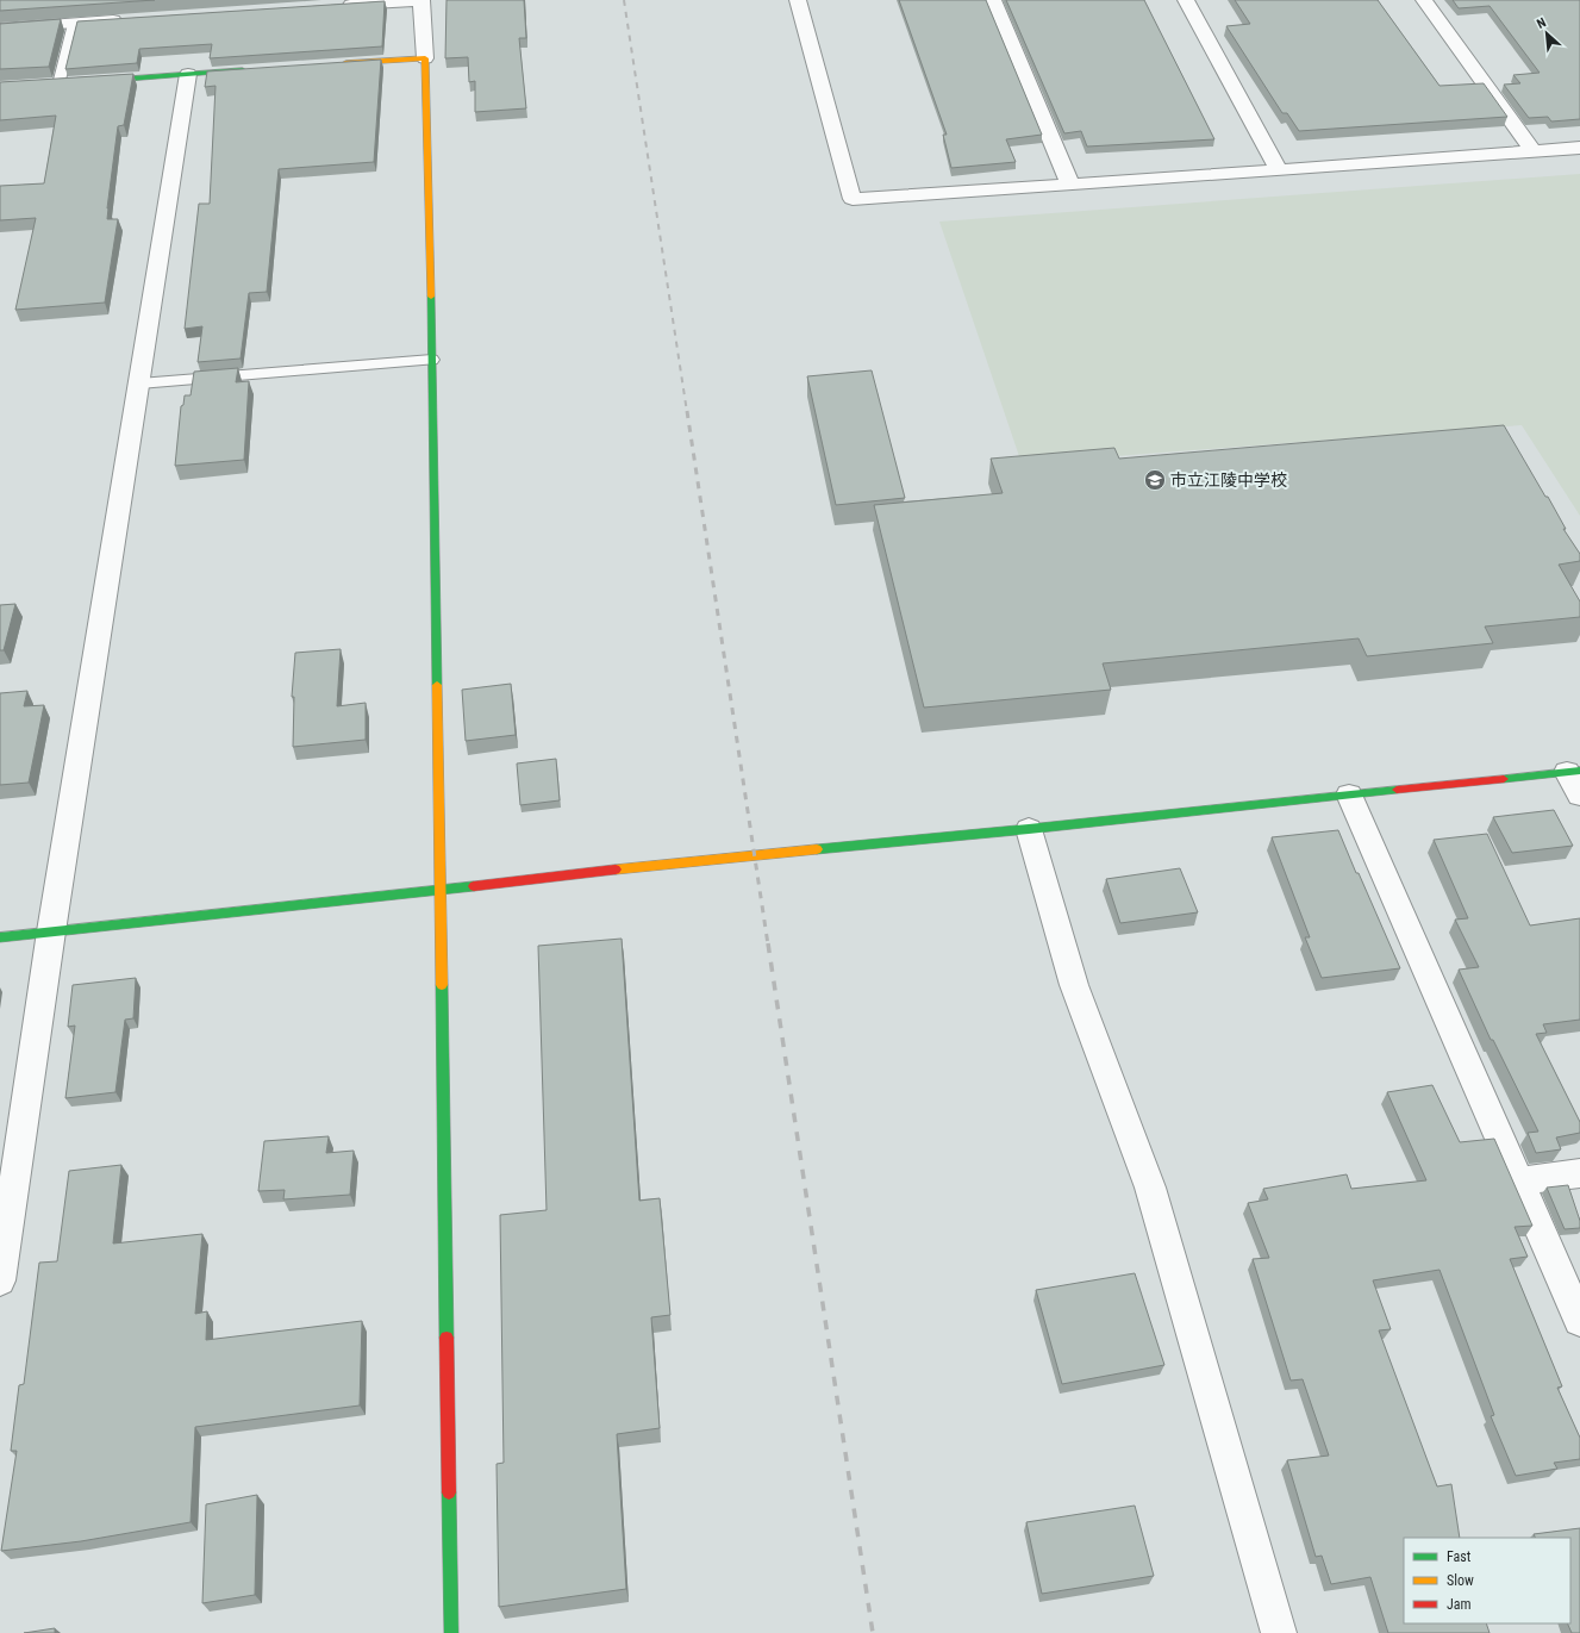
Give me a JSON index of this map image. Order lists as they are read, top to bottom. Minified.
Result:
{"places":{"school or university":["市立江陵中学校"]},"legend":["Fast","Slow","Jam"],"north":"top left"}
